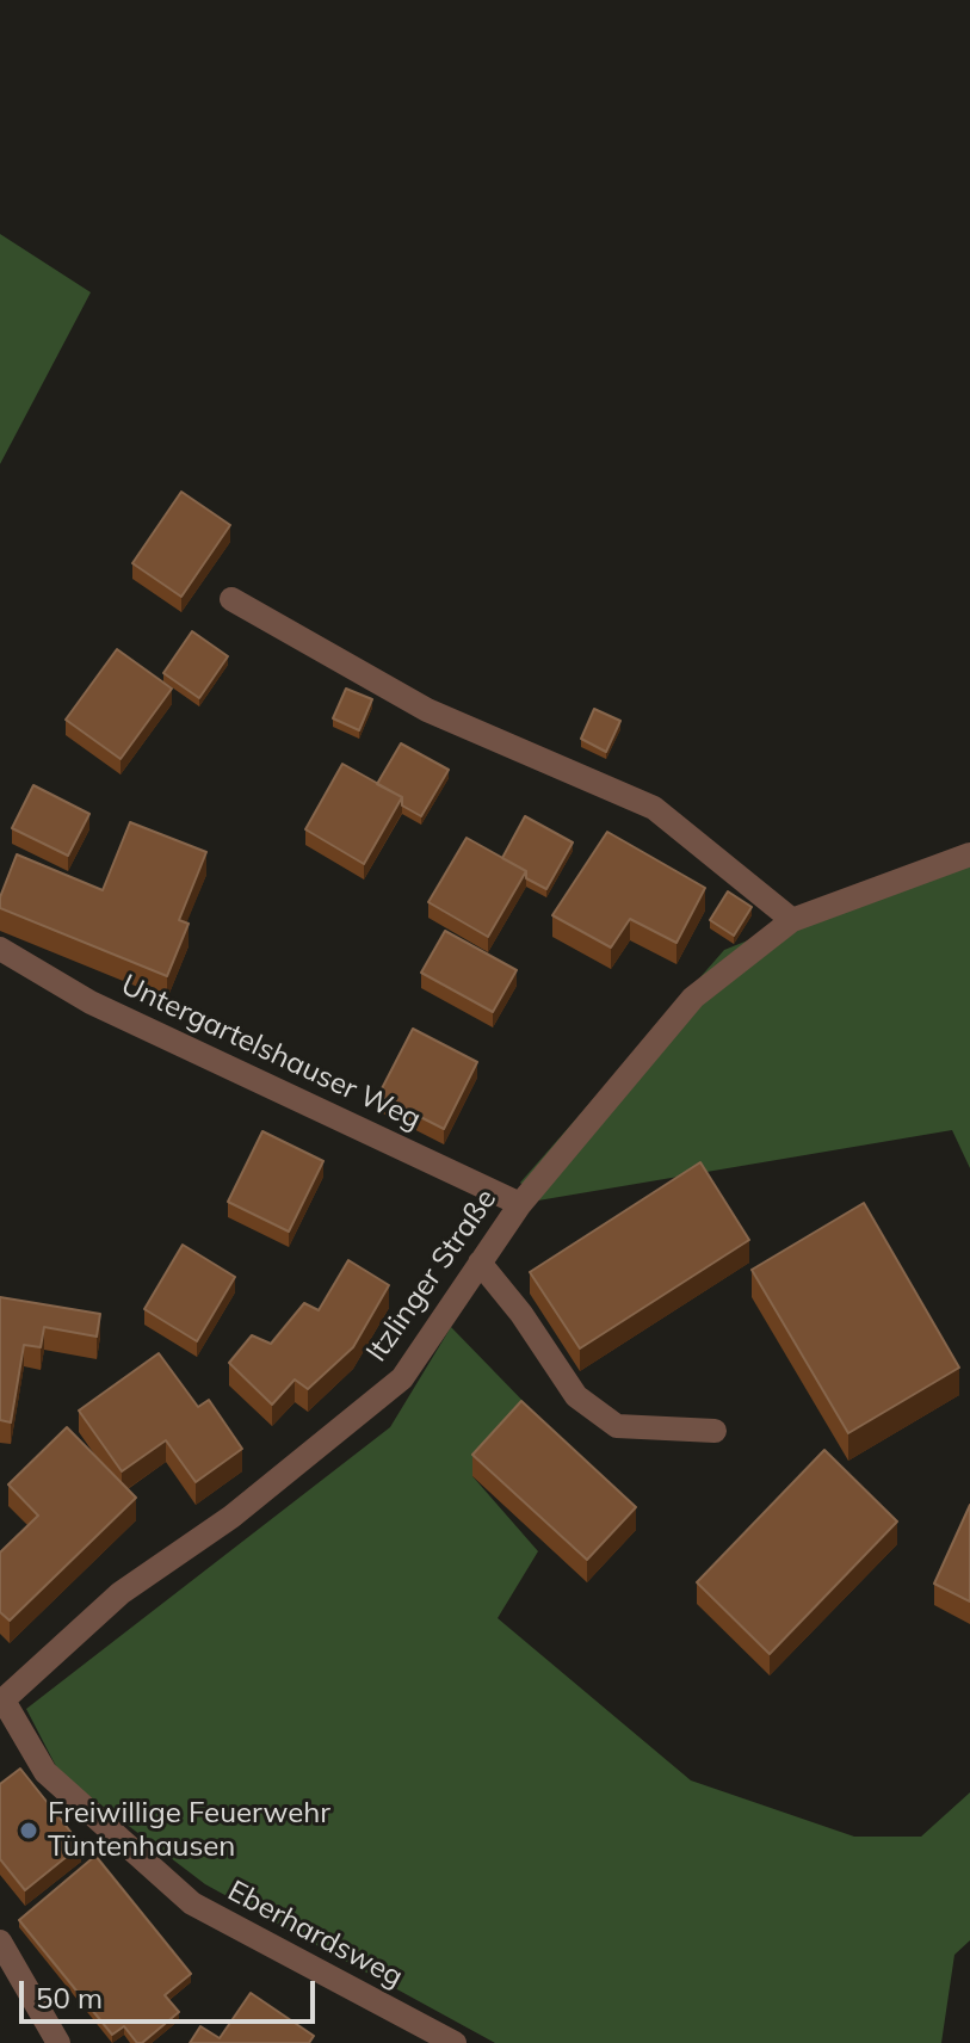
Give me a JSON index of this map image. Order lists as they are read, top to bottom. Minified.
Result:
{"streets":{"street":["Untergartelshauser Weg","Itzlinger Straße","Eberhardsweg"]},"crossings":[["Untergartelshauser Weg","Itzlinger Straße"],["Itzlinger Straße","Eberhardsweg"]],"places":["Freiwillige Feuerwehr Tüntenhausen"],"scale_bar":"50 m"}
